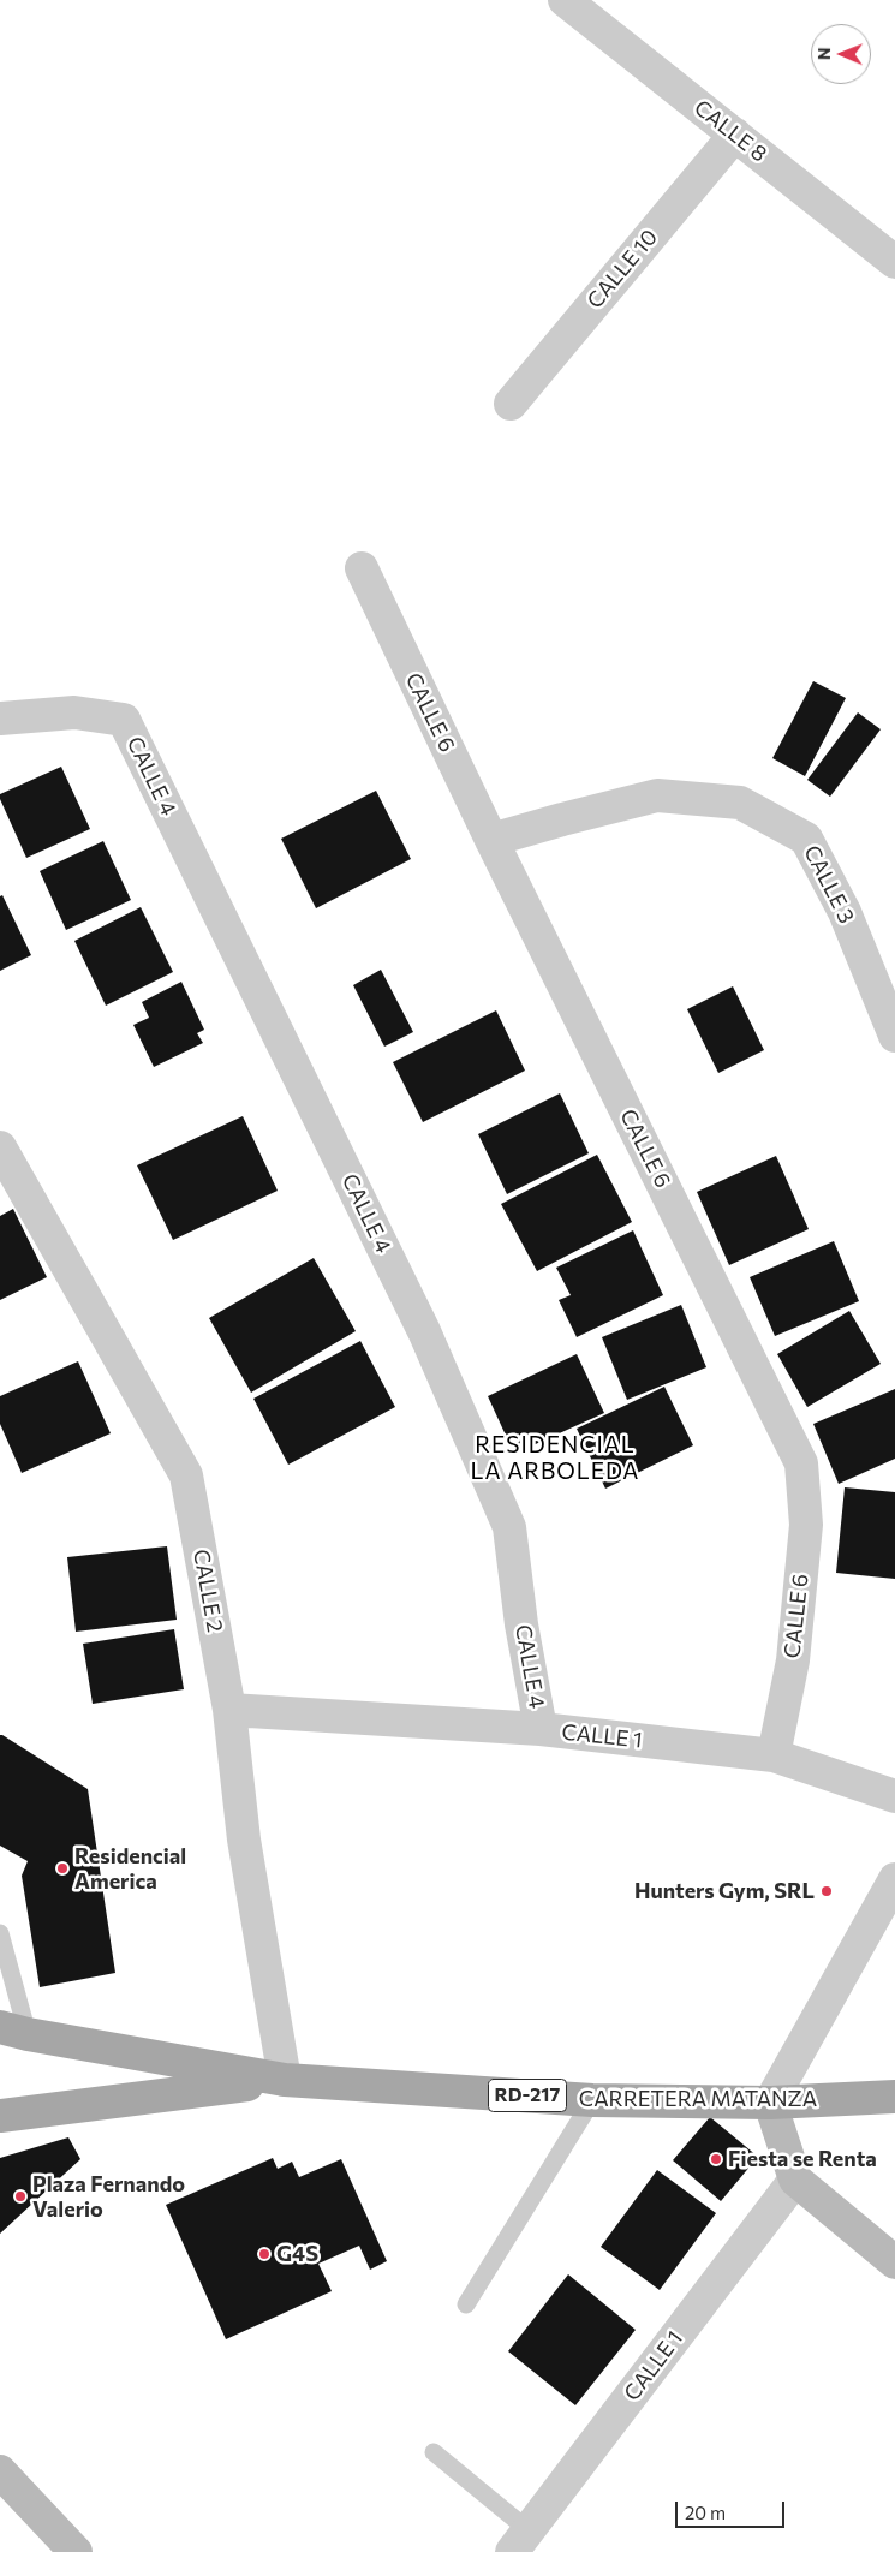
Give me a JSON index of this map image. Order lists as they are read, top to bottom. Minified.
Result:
{"streets":{"main road":["RD-217","CARRETERA MATANZA"],"street":["CALLE 8","CALLE 10","CALLE 6","CALLE 4","CALLE 3","CALLE 2","CALLE 1"]},"crossings":[["CALLE 8","CALLE 10"],["CALLE 6","CALLE 3"],["CALLE 6","CALLE 1"],["CALLE 4","CALLE 1"],["CALLE 2","CALLE 1"],["CALLE 2","RD-217"],["CALLE 2","CARRETERA MATANZA"],["RD-217","CARRETERA MATANZA"]],"districts":["RESIDENCIAL LA ARBOLEDA"],"places":["Residencial America","Hunters Gym, SRL","Fiesta se Renta","Plaza Fernando Valerio","G4S"],"scale_bar":"20 m","north":"left"}
